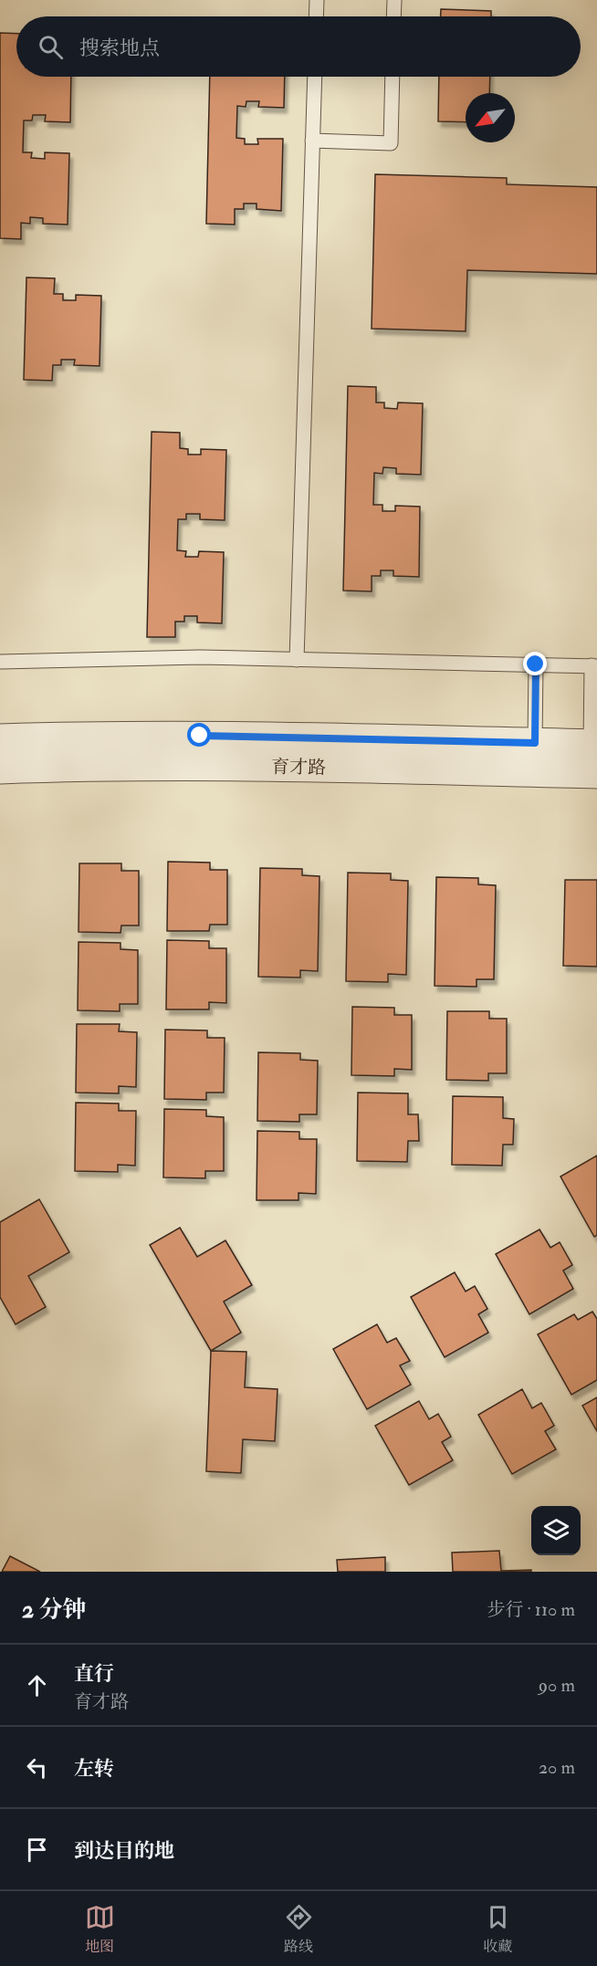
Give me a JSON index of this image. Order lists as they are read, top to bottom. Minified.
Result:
{"streets":{"street":["育才路"]},"north":"bottom left","page":{"search":"搜索地点","heading":["2 分钟","步行 · 110 m"],"list":[["直行","育才路","90 m"],["左转","20 m"],"到达目的地"],"nav":["地图","路线","收藏"]}}
